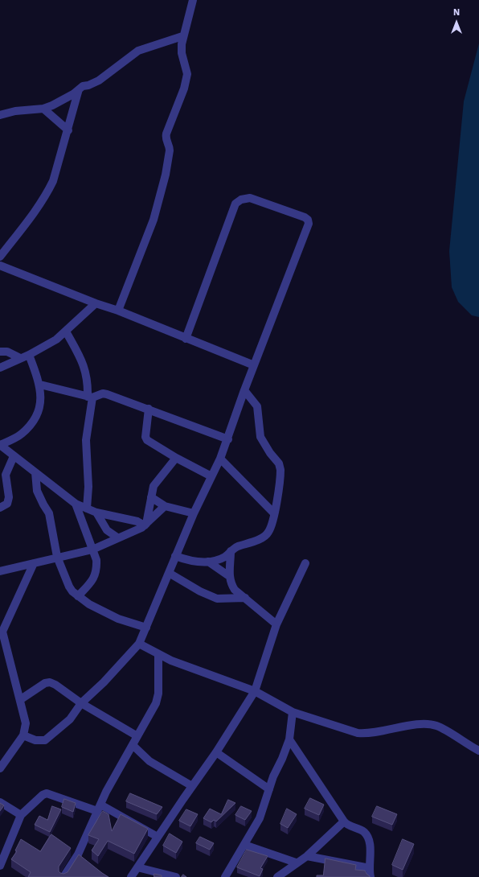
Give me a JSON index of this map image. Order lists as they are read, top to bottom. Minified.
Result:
{"north":"top"}
